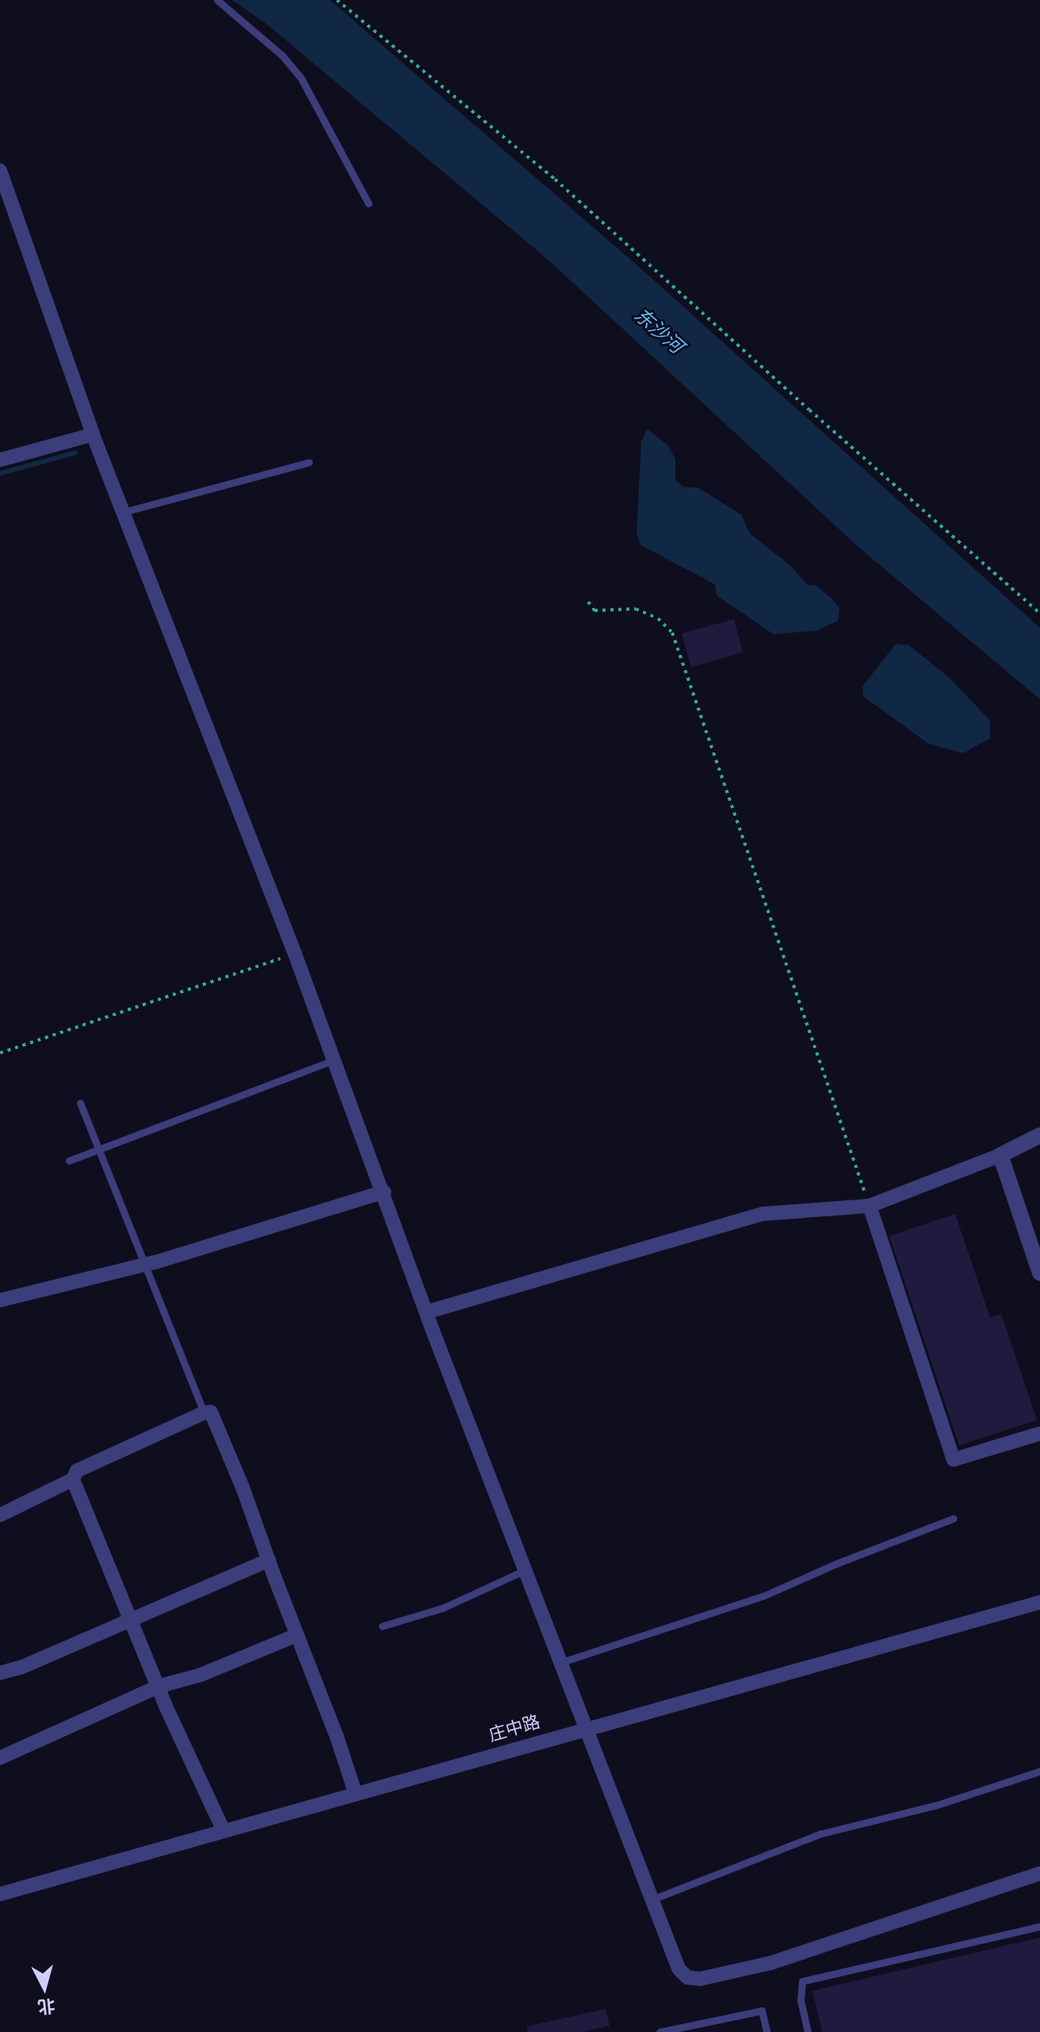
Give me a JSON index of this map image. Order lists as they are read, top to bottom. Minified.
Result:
{"streets":{"street":["庄中路"]},"water":["东沙河"],"north":"bottom"}
